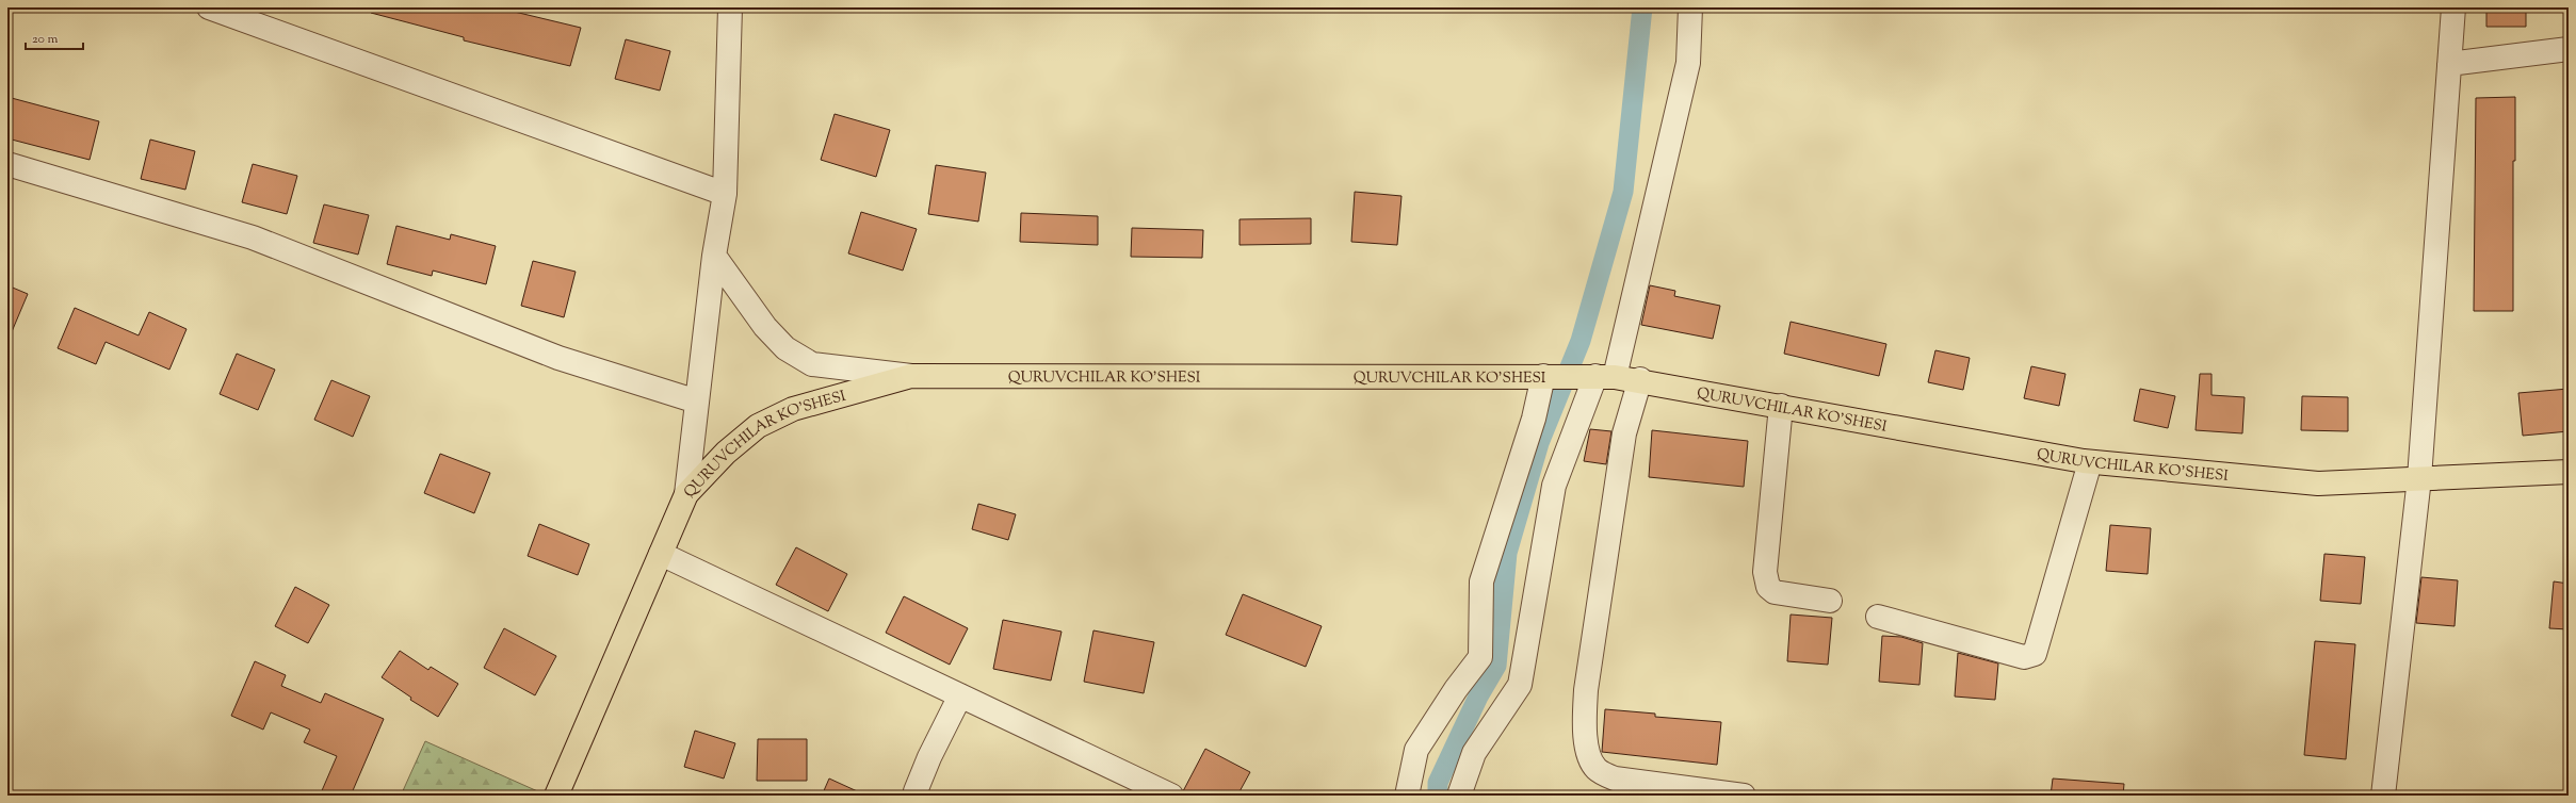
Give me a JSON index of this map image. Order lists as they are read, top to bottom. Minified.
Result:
{"streets":{"main road":["QURUVCHILAR KO'SHESI"]},"scale_bar":"20 m"}
